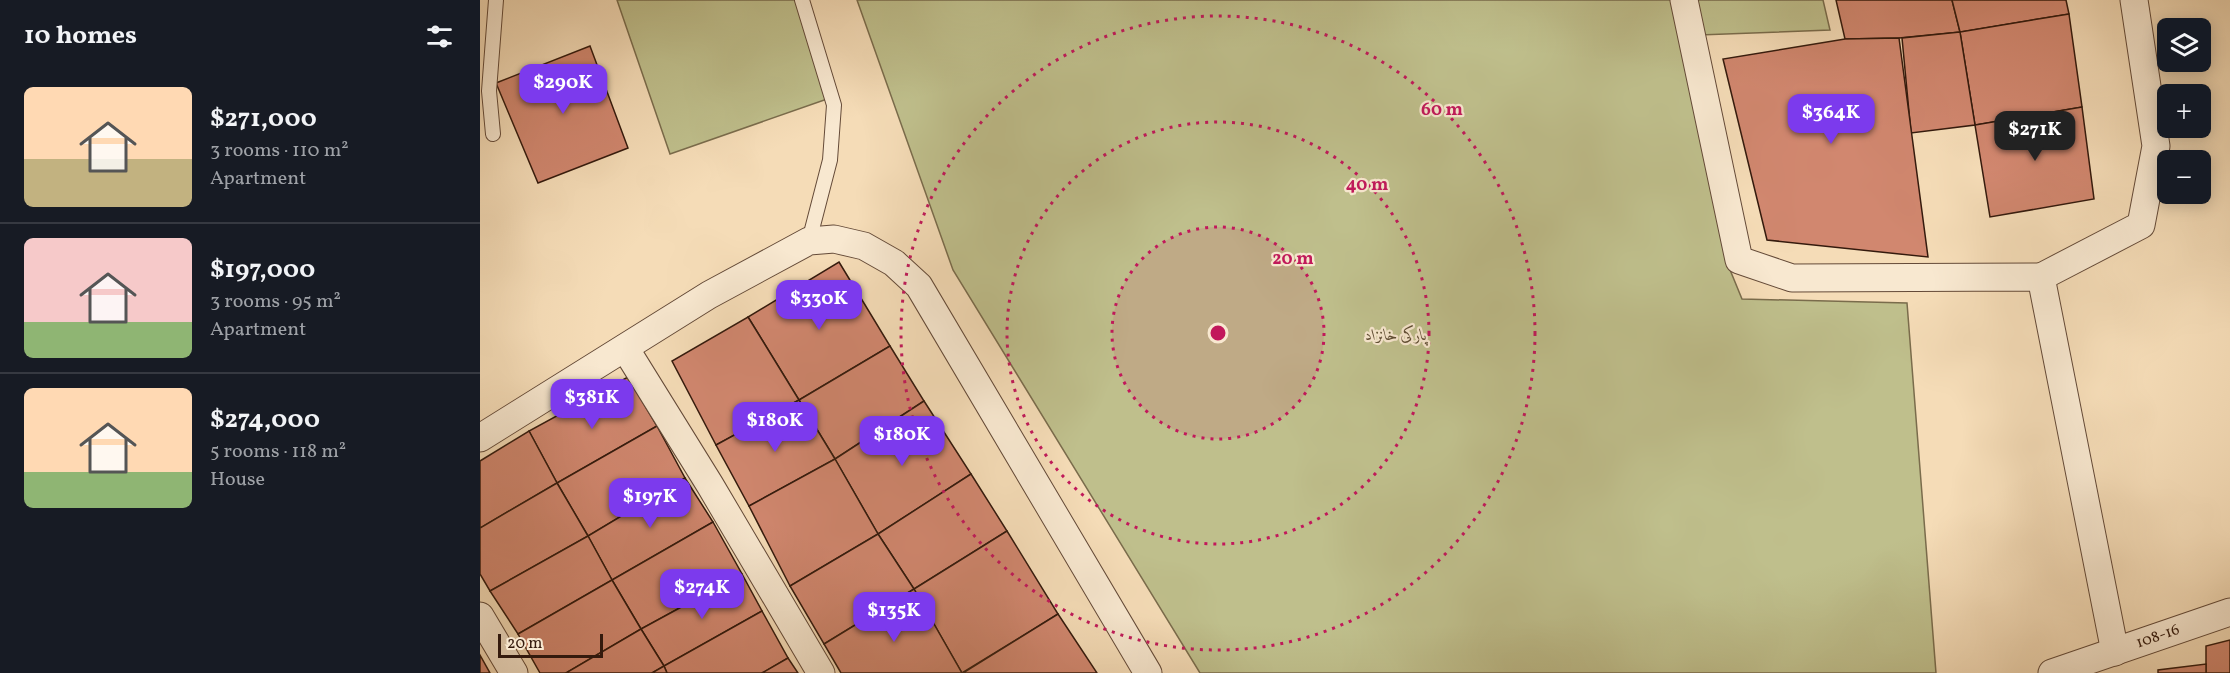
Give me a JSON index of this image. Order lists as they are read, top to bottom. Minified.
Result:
{"streets":{"street":["108-16"]},"parks":["پارکی خانزاد"],"scale_bar":"20 m","page":{"heading":"10 homes","map_buttons":["+","−"],"price":["$290K","$364K","$271K","$330K","$381K","$180K","$180K","$197K","$274K","$135K"],"list":[{"name":"$271,000","note":"3 rooms · 110 m² · Apartment"},{"name":"$197,000","note":"3 rooms · 95 m² · Apartment"},{"name":"$274,000","note":"5 rooms · 118 m² · House"}],"scale":"20 m"},"rings":["60 m","40 m","20 m"]}
